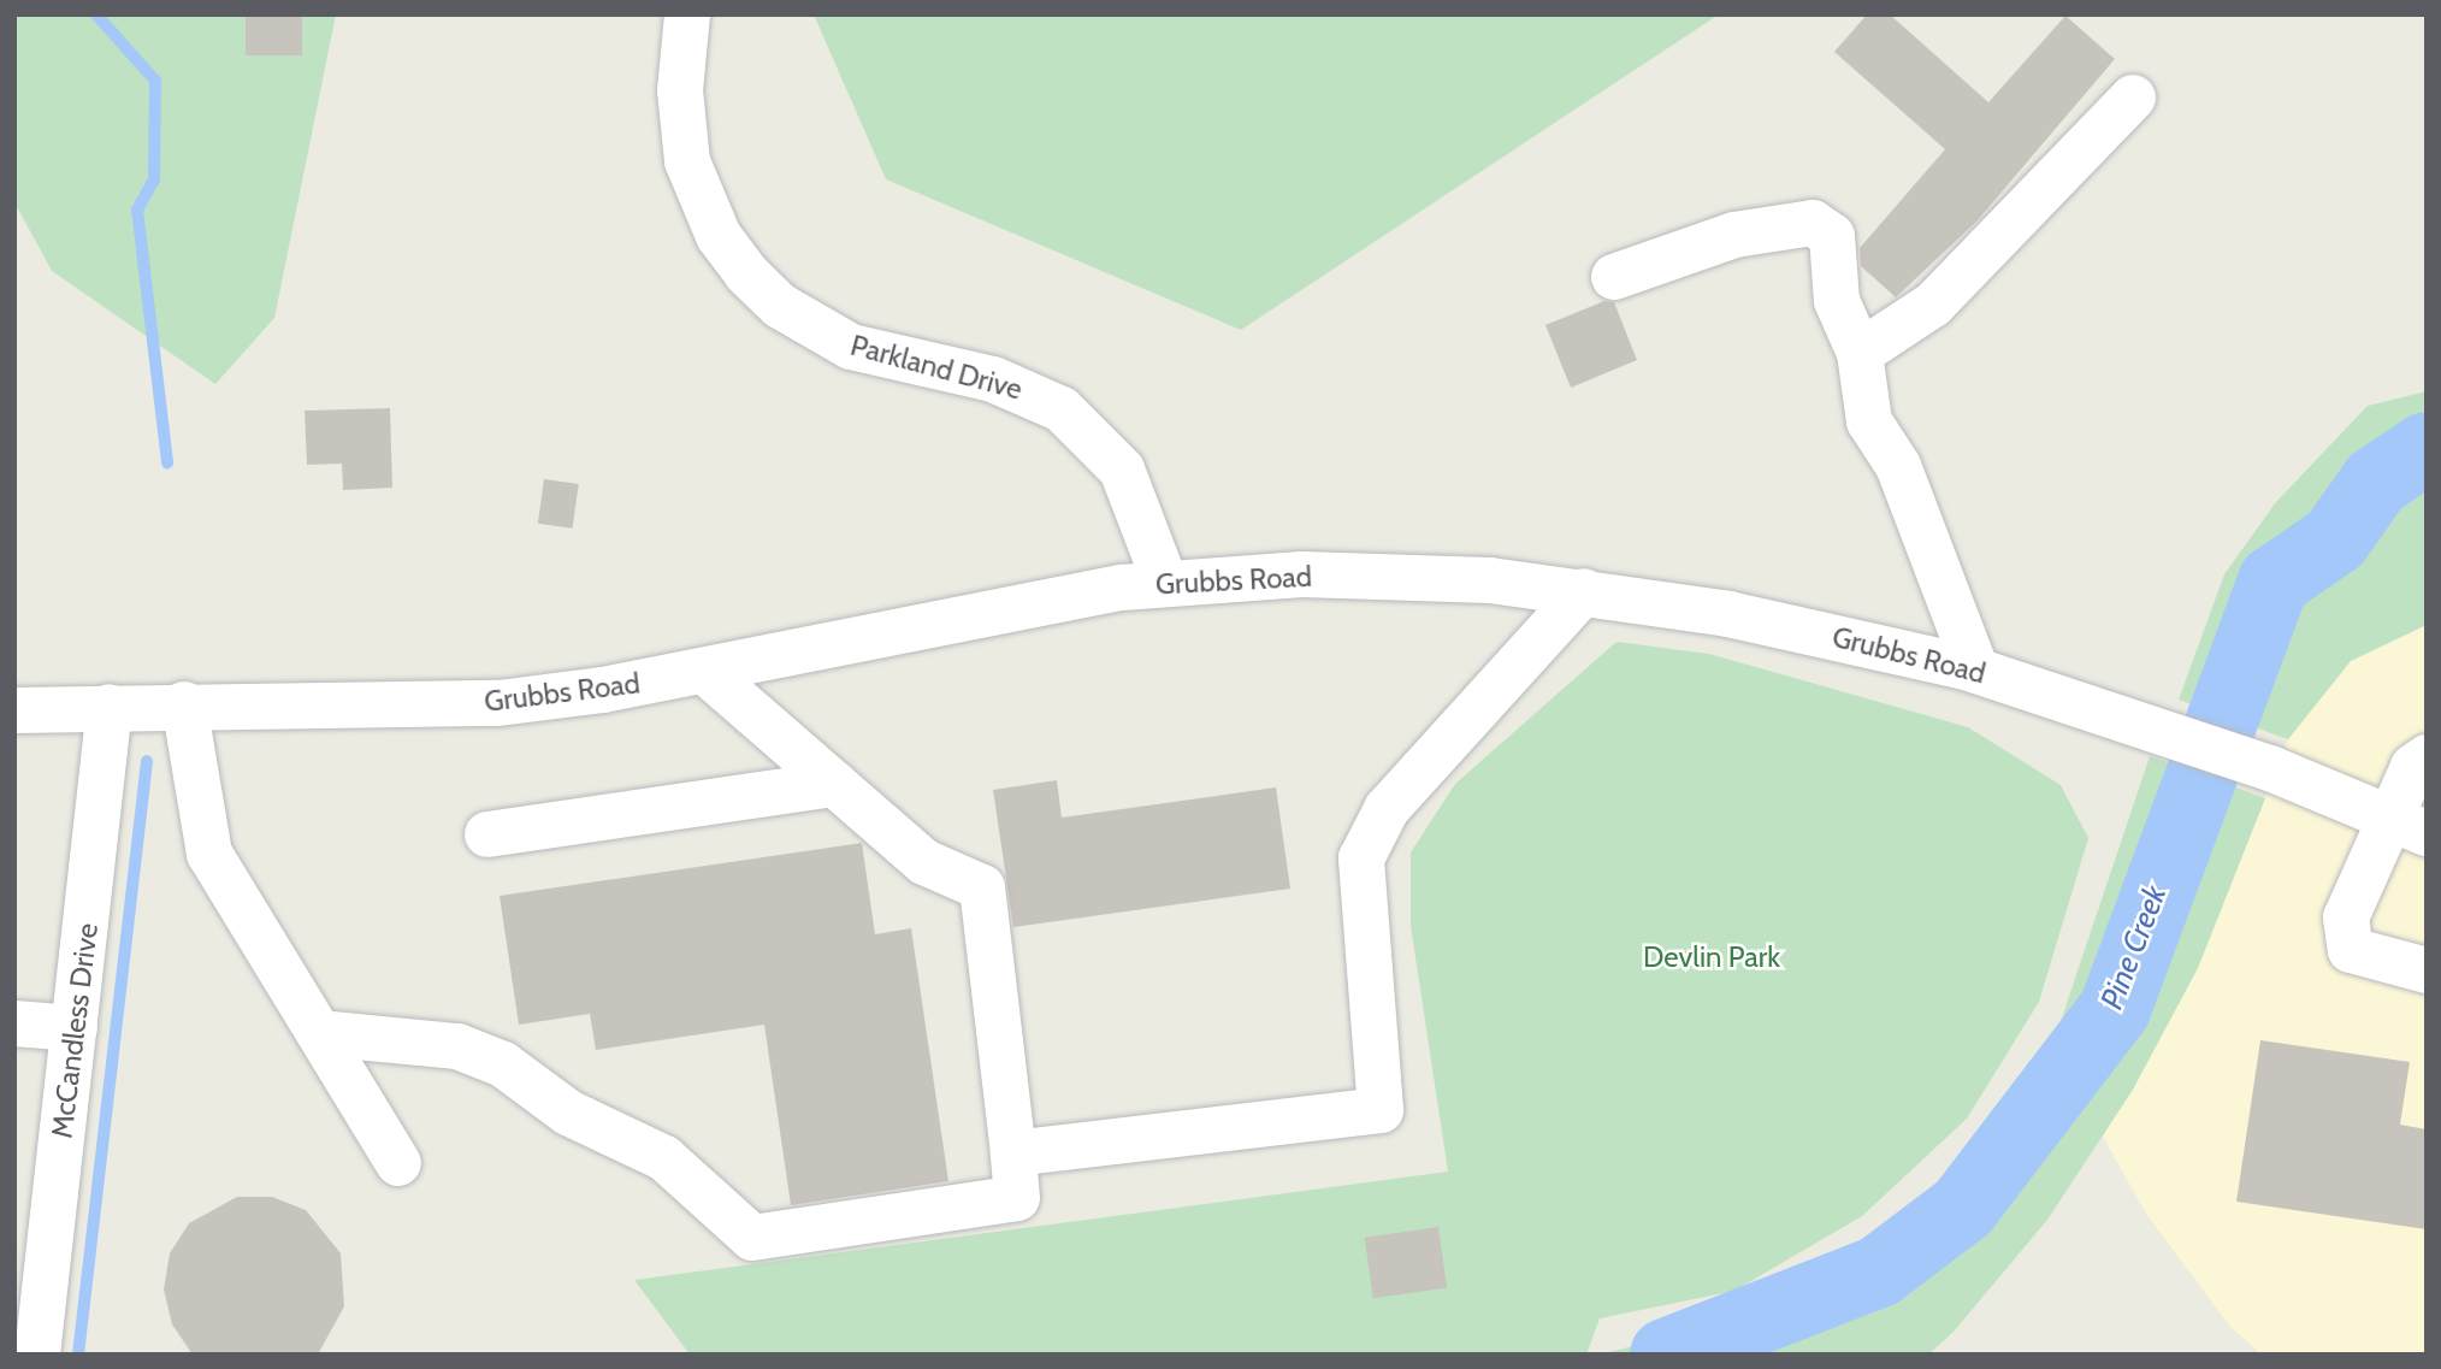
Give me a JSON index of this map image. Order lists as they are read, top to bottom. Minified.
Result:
{"streets":{"street":["Parkland Drive","Grubbs Road","McCandless Drive"]},"crossings":[["Parkland Drive","Grubbs Road"],["Grubbs Road","McCandless Drive"]],"water":["Pine Creek"],"parks":["Devlin Park"]}
